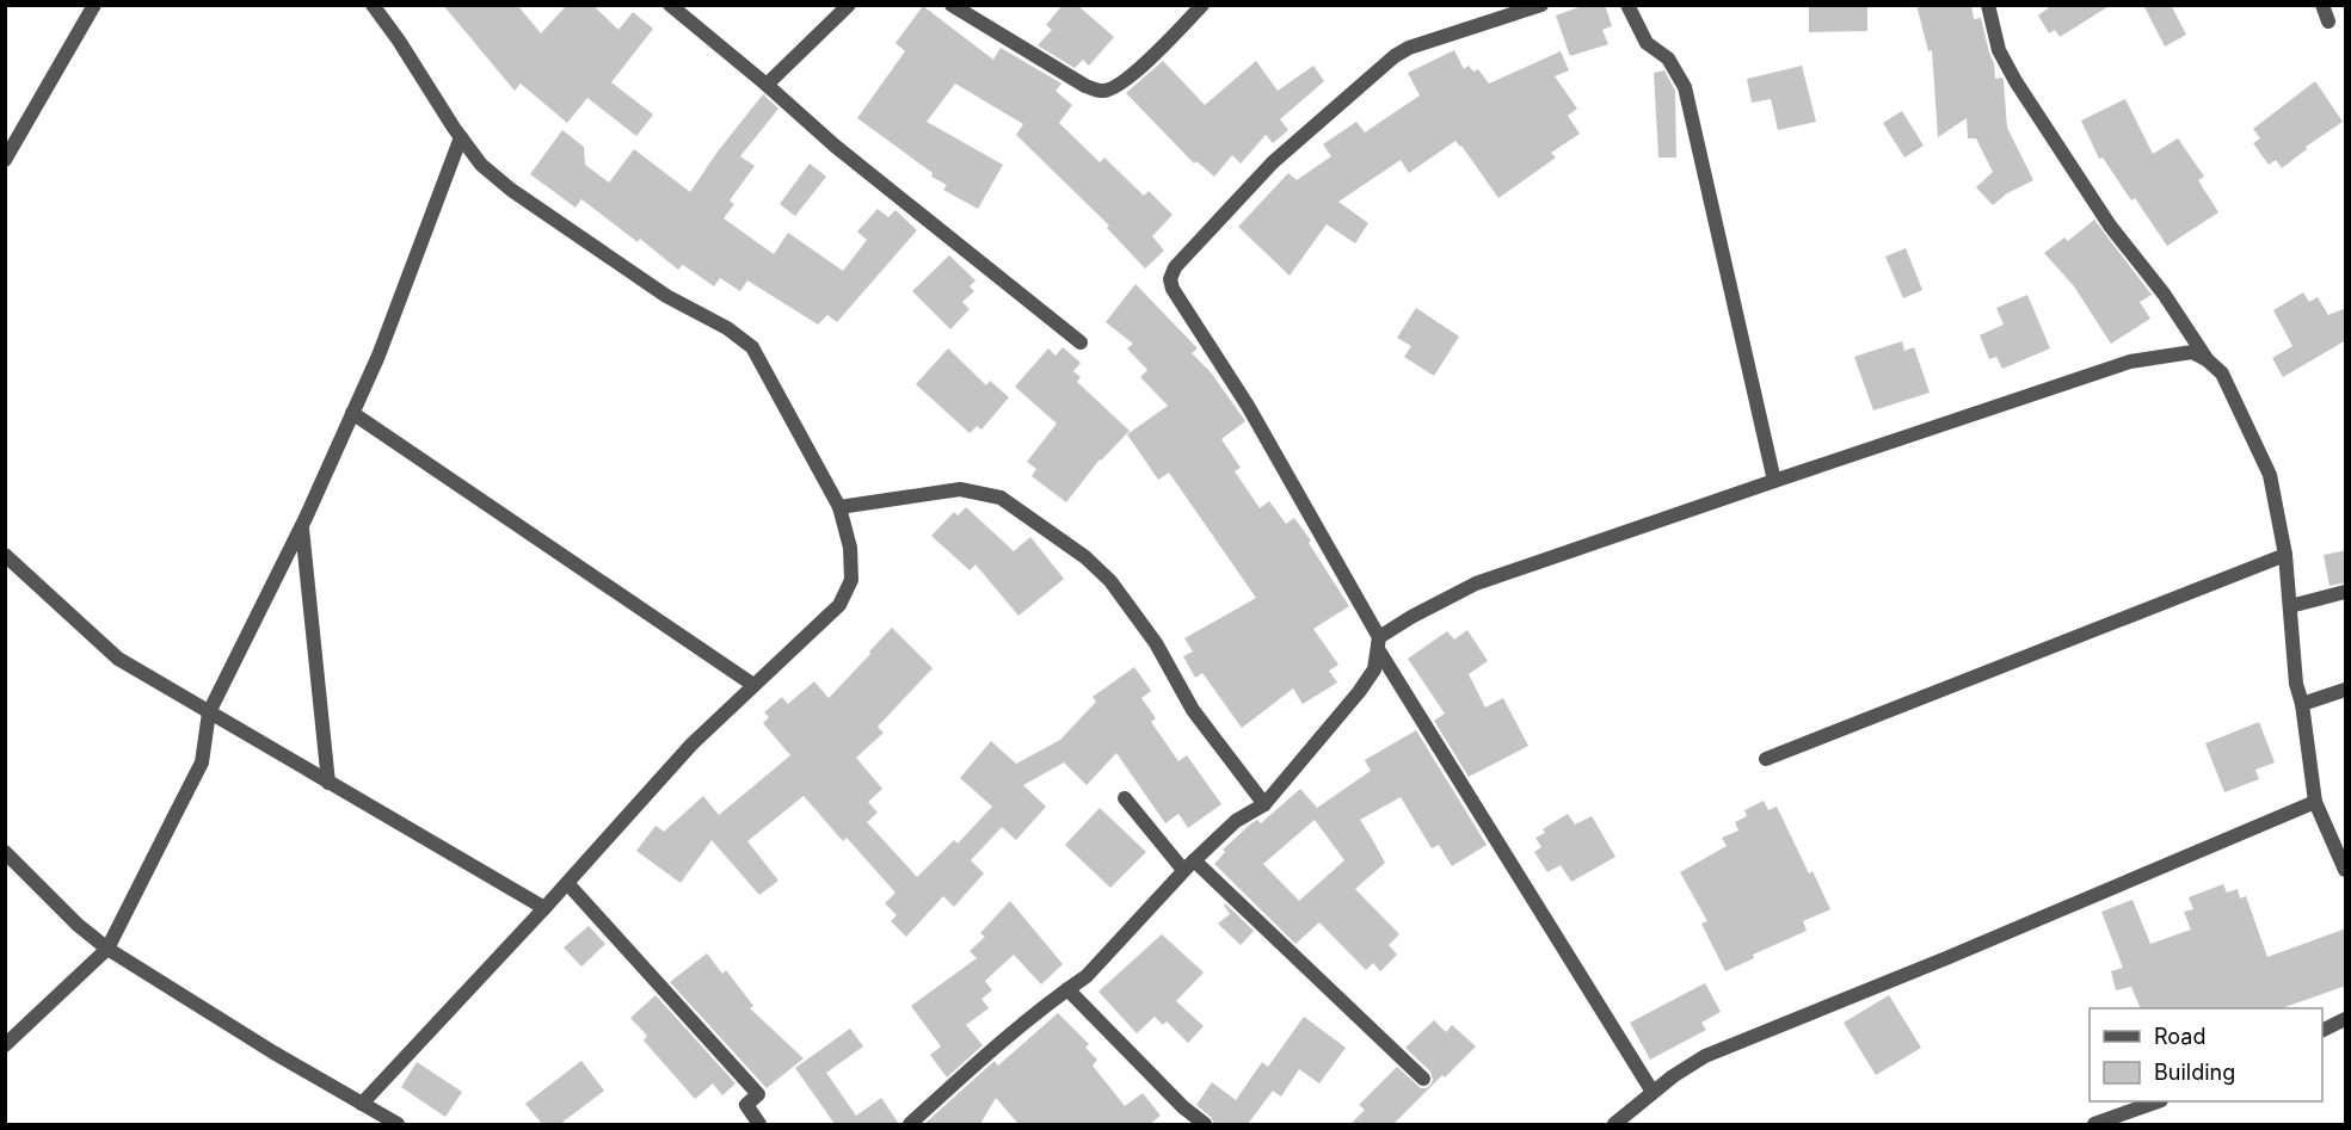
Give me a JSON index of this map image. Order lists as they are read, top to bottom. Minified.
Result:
{"legend":["Road","Building"]}
